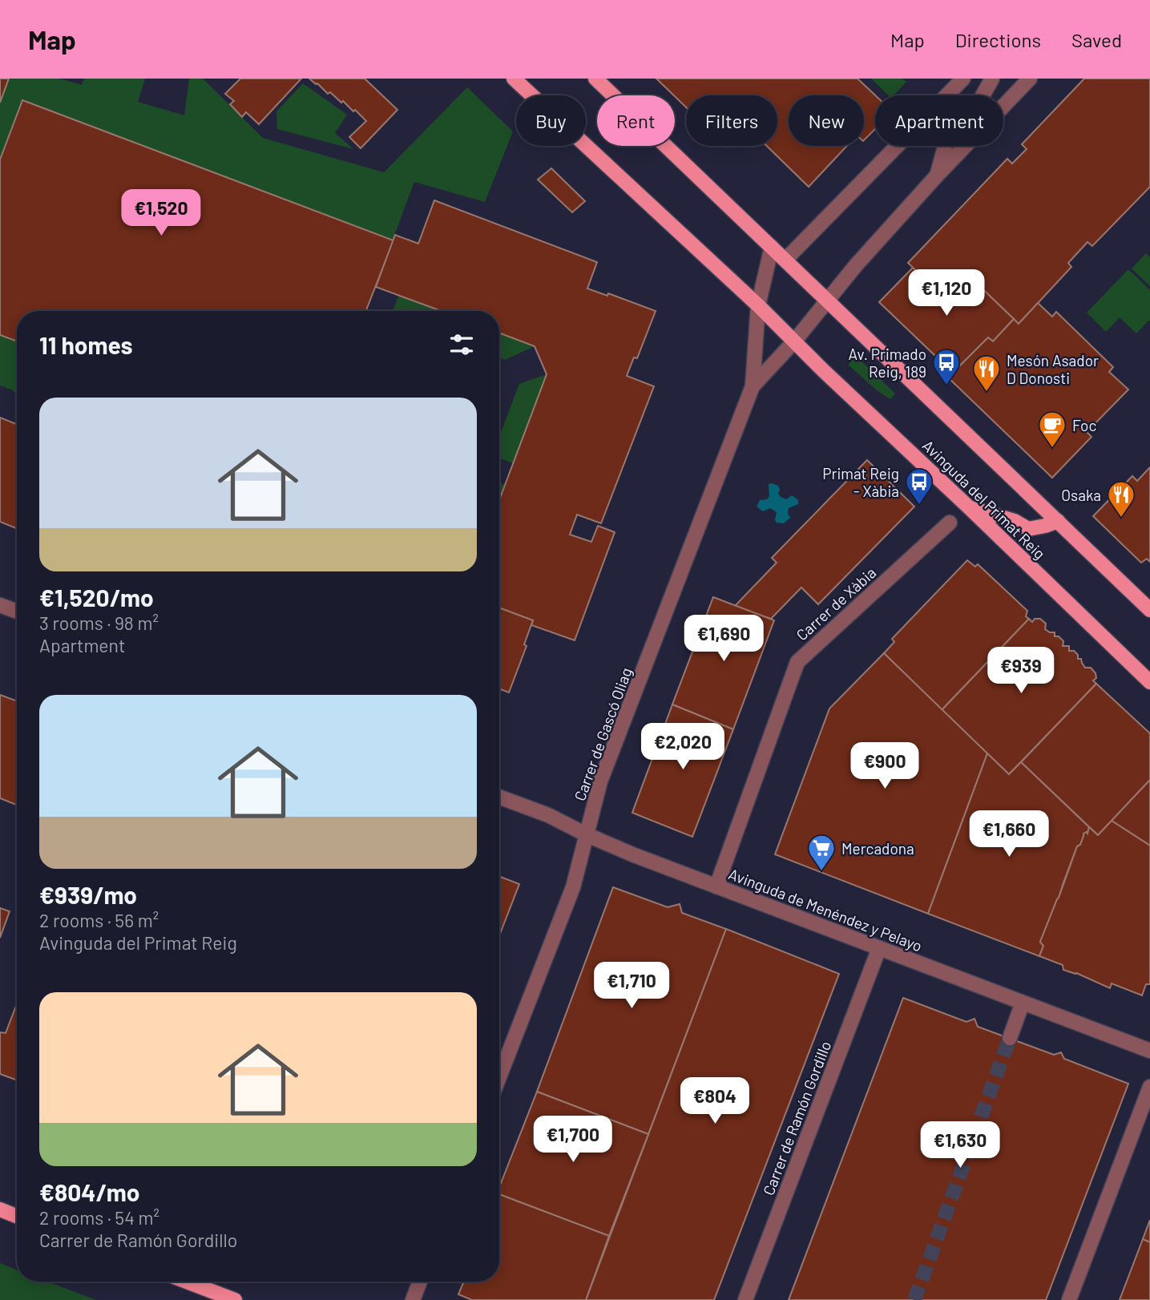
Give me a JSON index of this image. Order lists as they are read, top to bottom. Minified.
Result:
{"streets":{"main road":["Avinguda del Primat Reig"],"street":["Carrer de Xàbia","Carrer de Gascó Oliag","Avinguda de Menéndez y Pelayo","Carrer de Ramón Gordillo"]},"crossings":[["Avinguda del Primat Reig","Carrer de Gascó Oliag"],["Carrer de Xàbia","Avinguda de Menéndez y Pelayo"],["Carrer de Gascó Oliag","Avinguda de Menéndez y Pelayo"],["Avinguda de Menéndez y Pelayo","Carrer de Ramón Gordillo"]],"places":{"bus stop":["Av. Primado Reig, 189","Primat Reig - Xàbia"],"restaurant":["Mesón Asador D Donosti","Osaka"],"cafe":["Foc"],"supermarket":["Mercadona"]},"page":{"header":"Map","nav":["Map","Directions","Saved"],"chip":["Buy","Rent","Filters","New","Apartment"],"price":["€1,520","€1,120","€1,690","€939","€2,020","€900","€1,660","€1,710","€804","€1,700","€1,630"],"heading":"11 homes","list":[{"name":"€1,520/mo","note":"3 rooms · 98 m² · Apartment"},{"name":"€939/mo","note":"2 rooms · 56 m² · Avinguda del Primat Reig"},{"name":"€804/mo","note":"2 rooms · 54 m² · Carrer de Ramón Gordillo"}]}}
